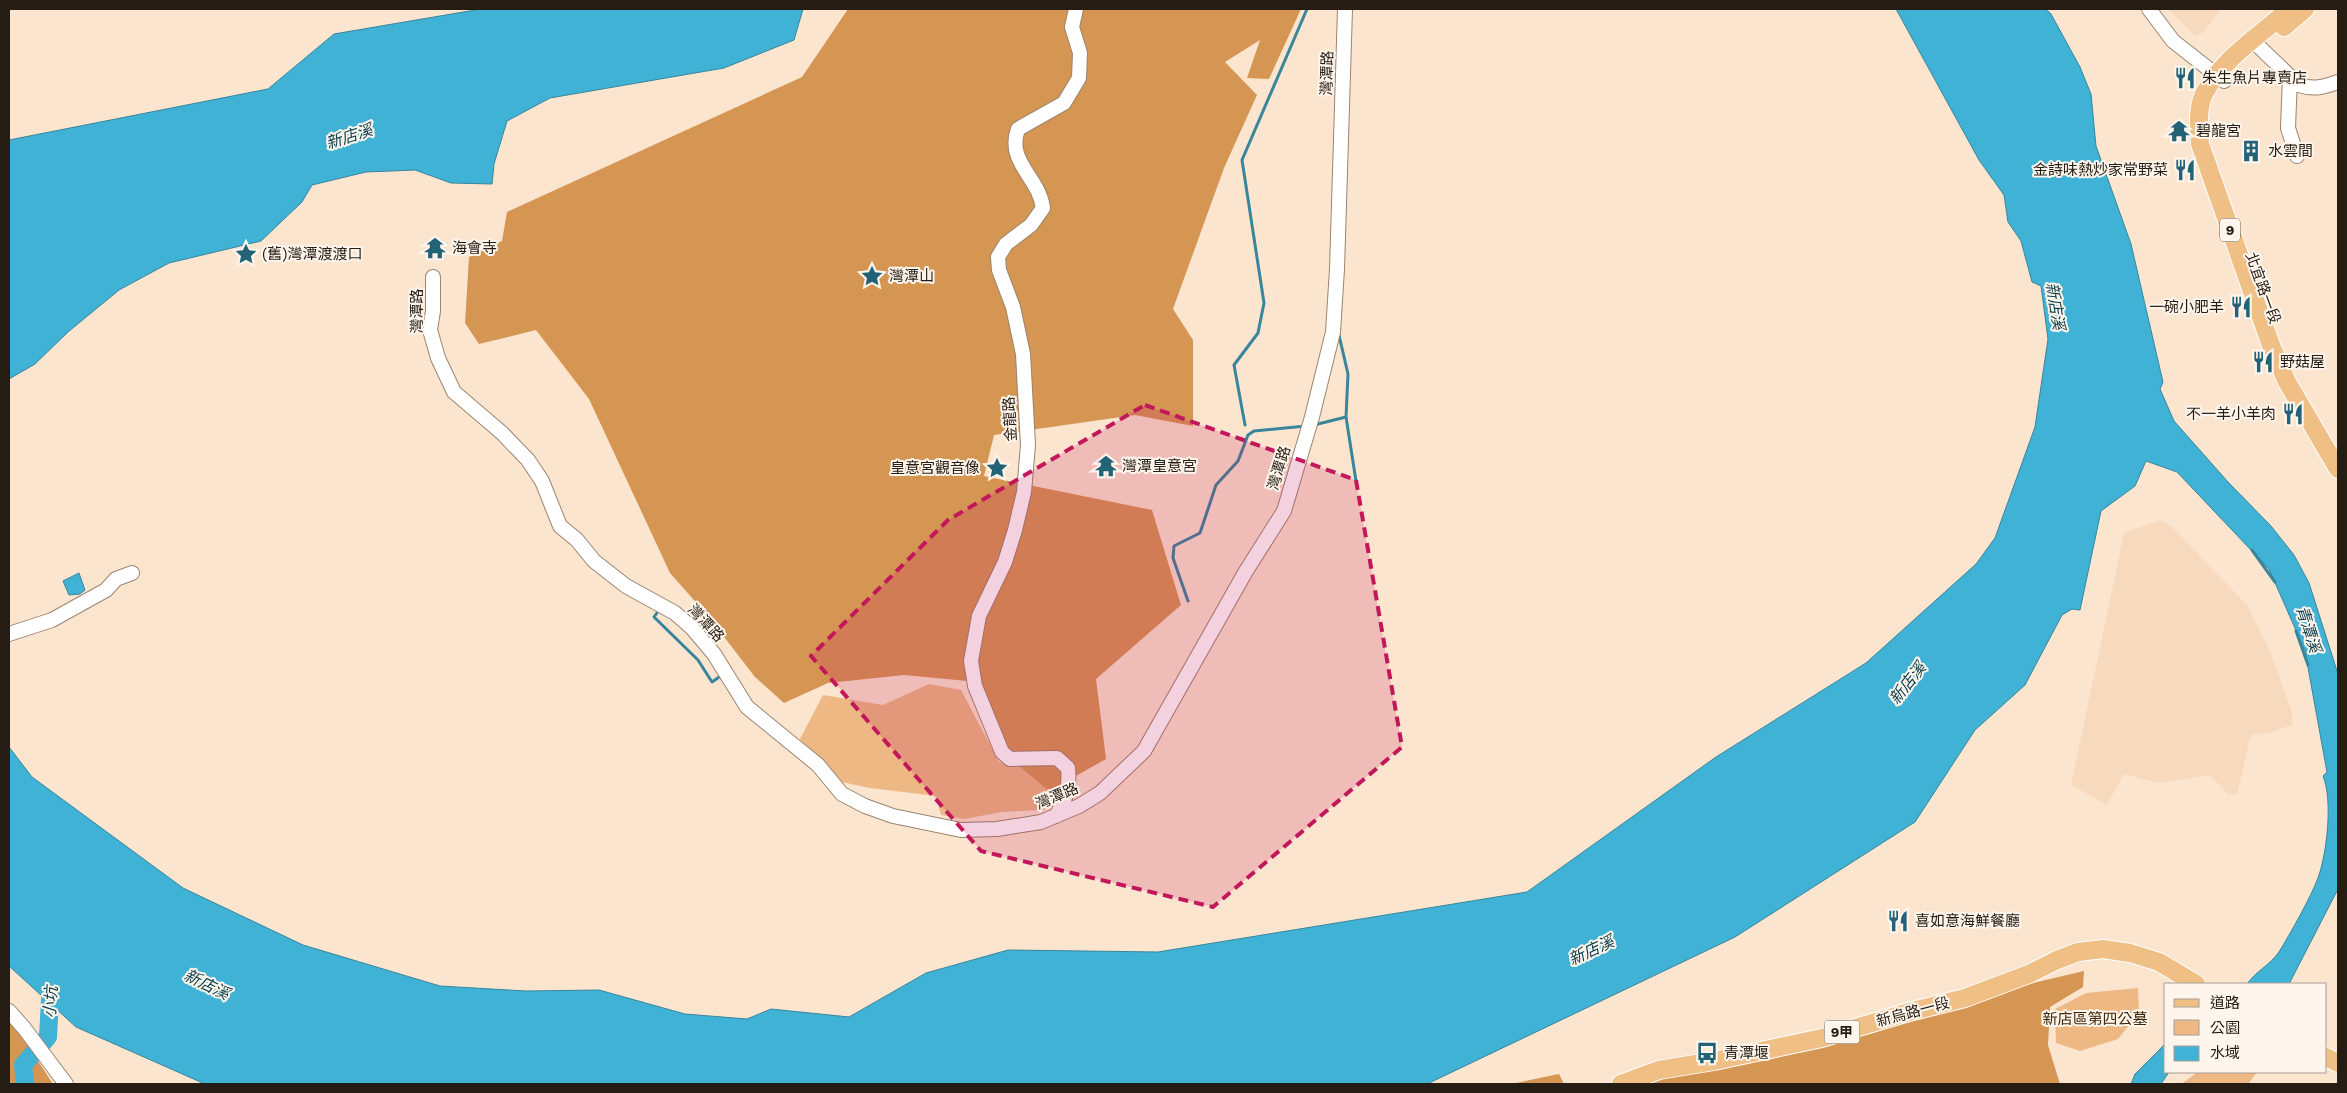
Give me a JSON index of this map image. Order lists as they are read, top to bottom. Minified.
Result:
{"streets":{"main road":["9","北宜路一段","新烏路一段","9甲"],"street":["灣潭路","金龍路"]},"crossings":[["灣潭路","金龍路"]],"water":["新店溪","青潭溪","小坑"],"parks":["新店區第四公墓"],"places":{"restaurant":["朱生魚片專賣店","金詩味熱炒家常野菜","一碗小肥羊","野菇屋","不一羊小羊肉","喜如意海鮮餐廳"],"temple":["碧龍宮","海會寺","灣潭皇意宮"],"building":["水雲間"],"place":["(舊)灣潭渡渡口","灣潭山","皇意宮觀音像"],"bus stop":["青潭堰"]},"legend":["道路","公園","水域"]}
